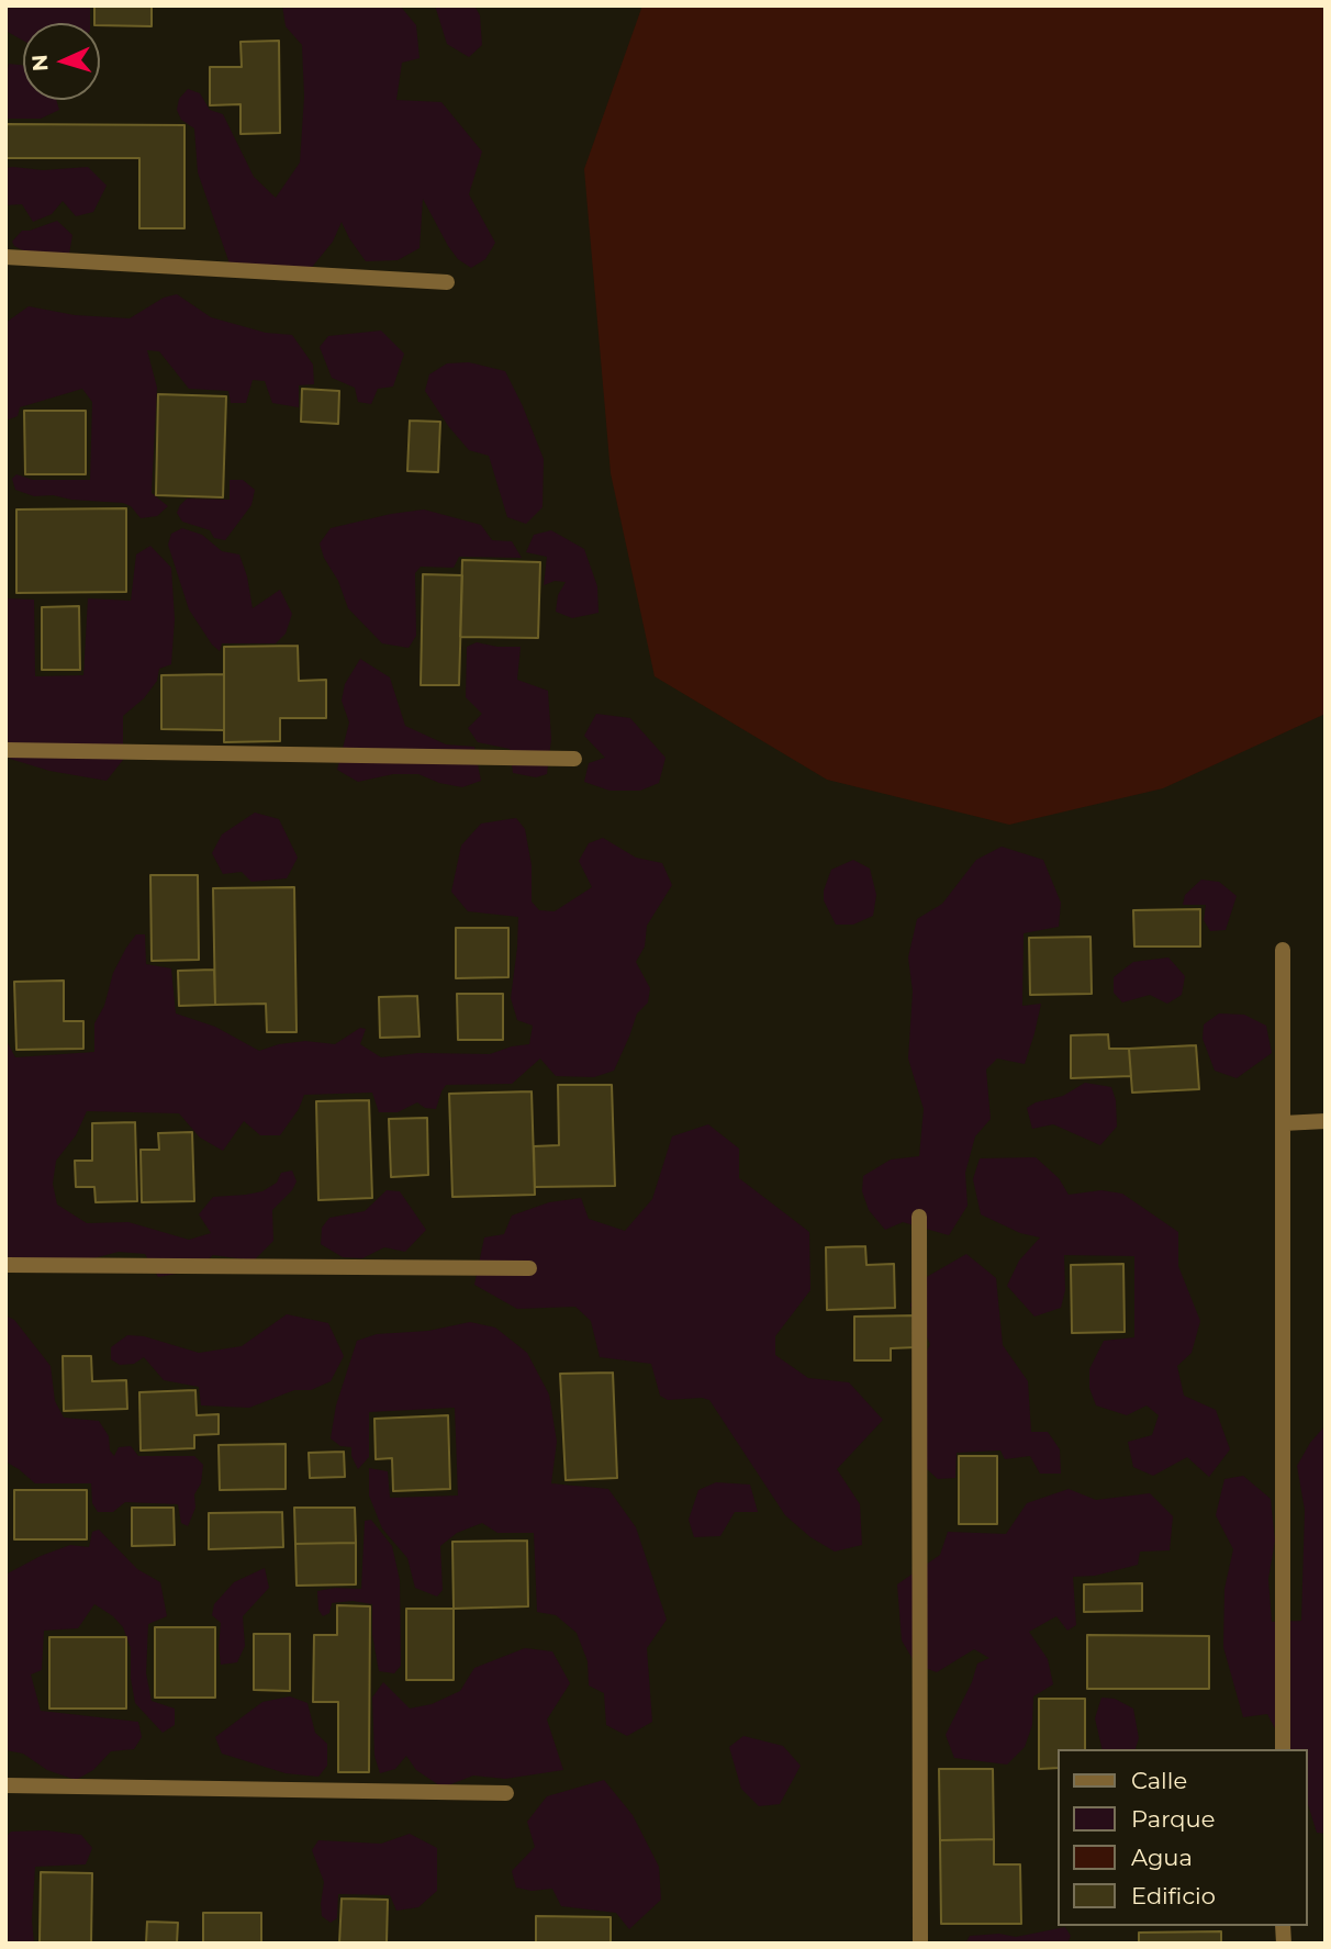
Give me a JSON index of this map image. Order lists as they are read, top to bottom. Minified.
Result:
{"legend":["Calle","Parque","Agua","Edificio"],"north":"left"}
